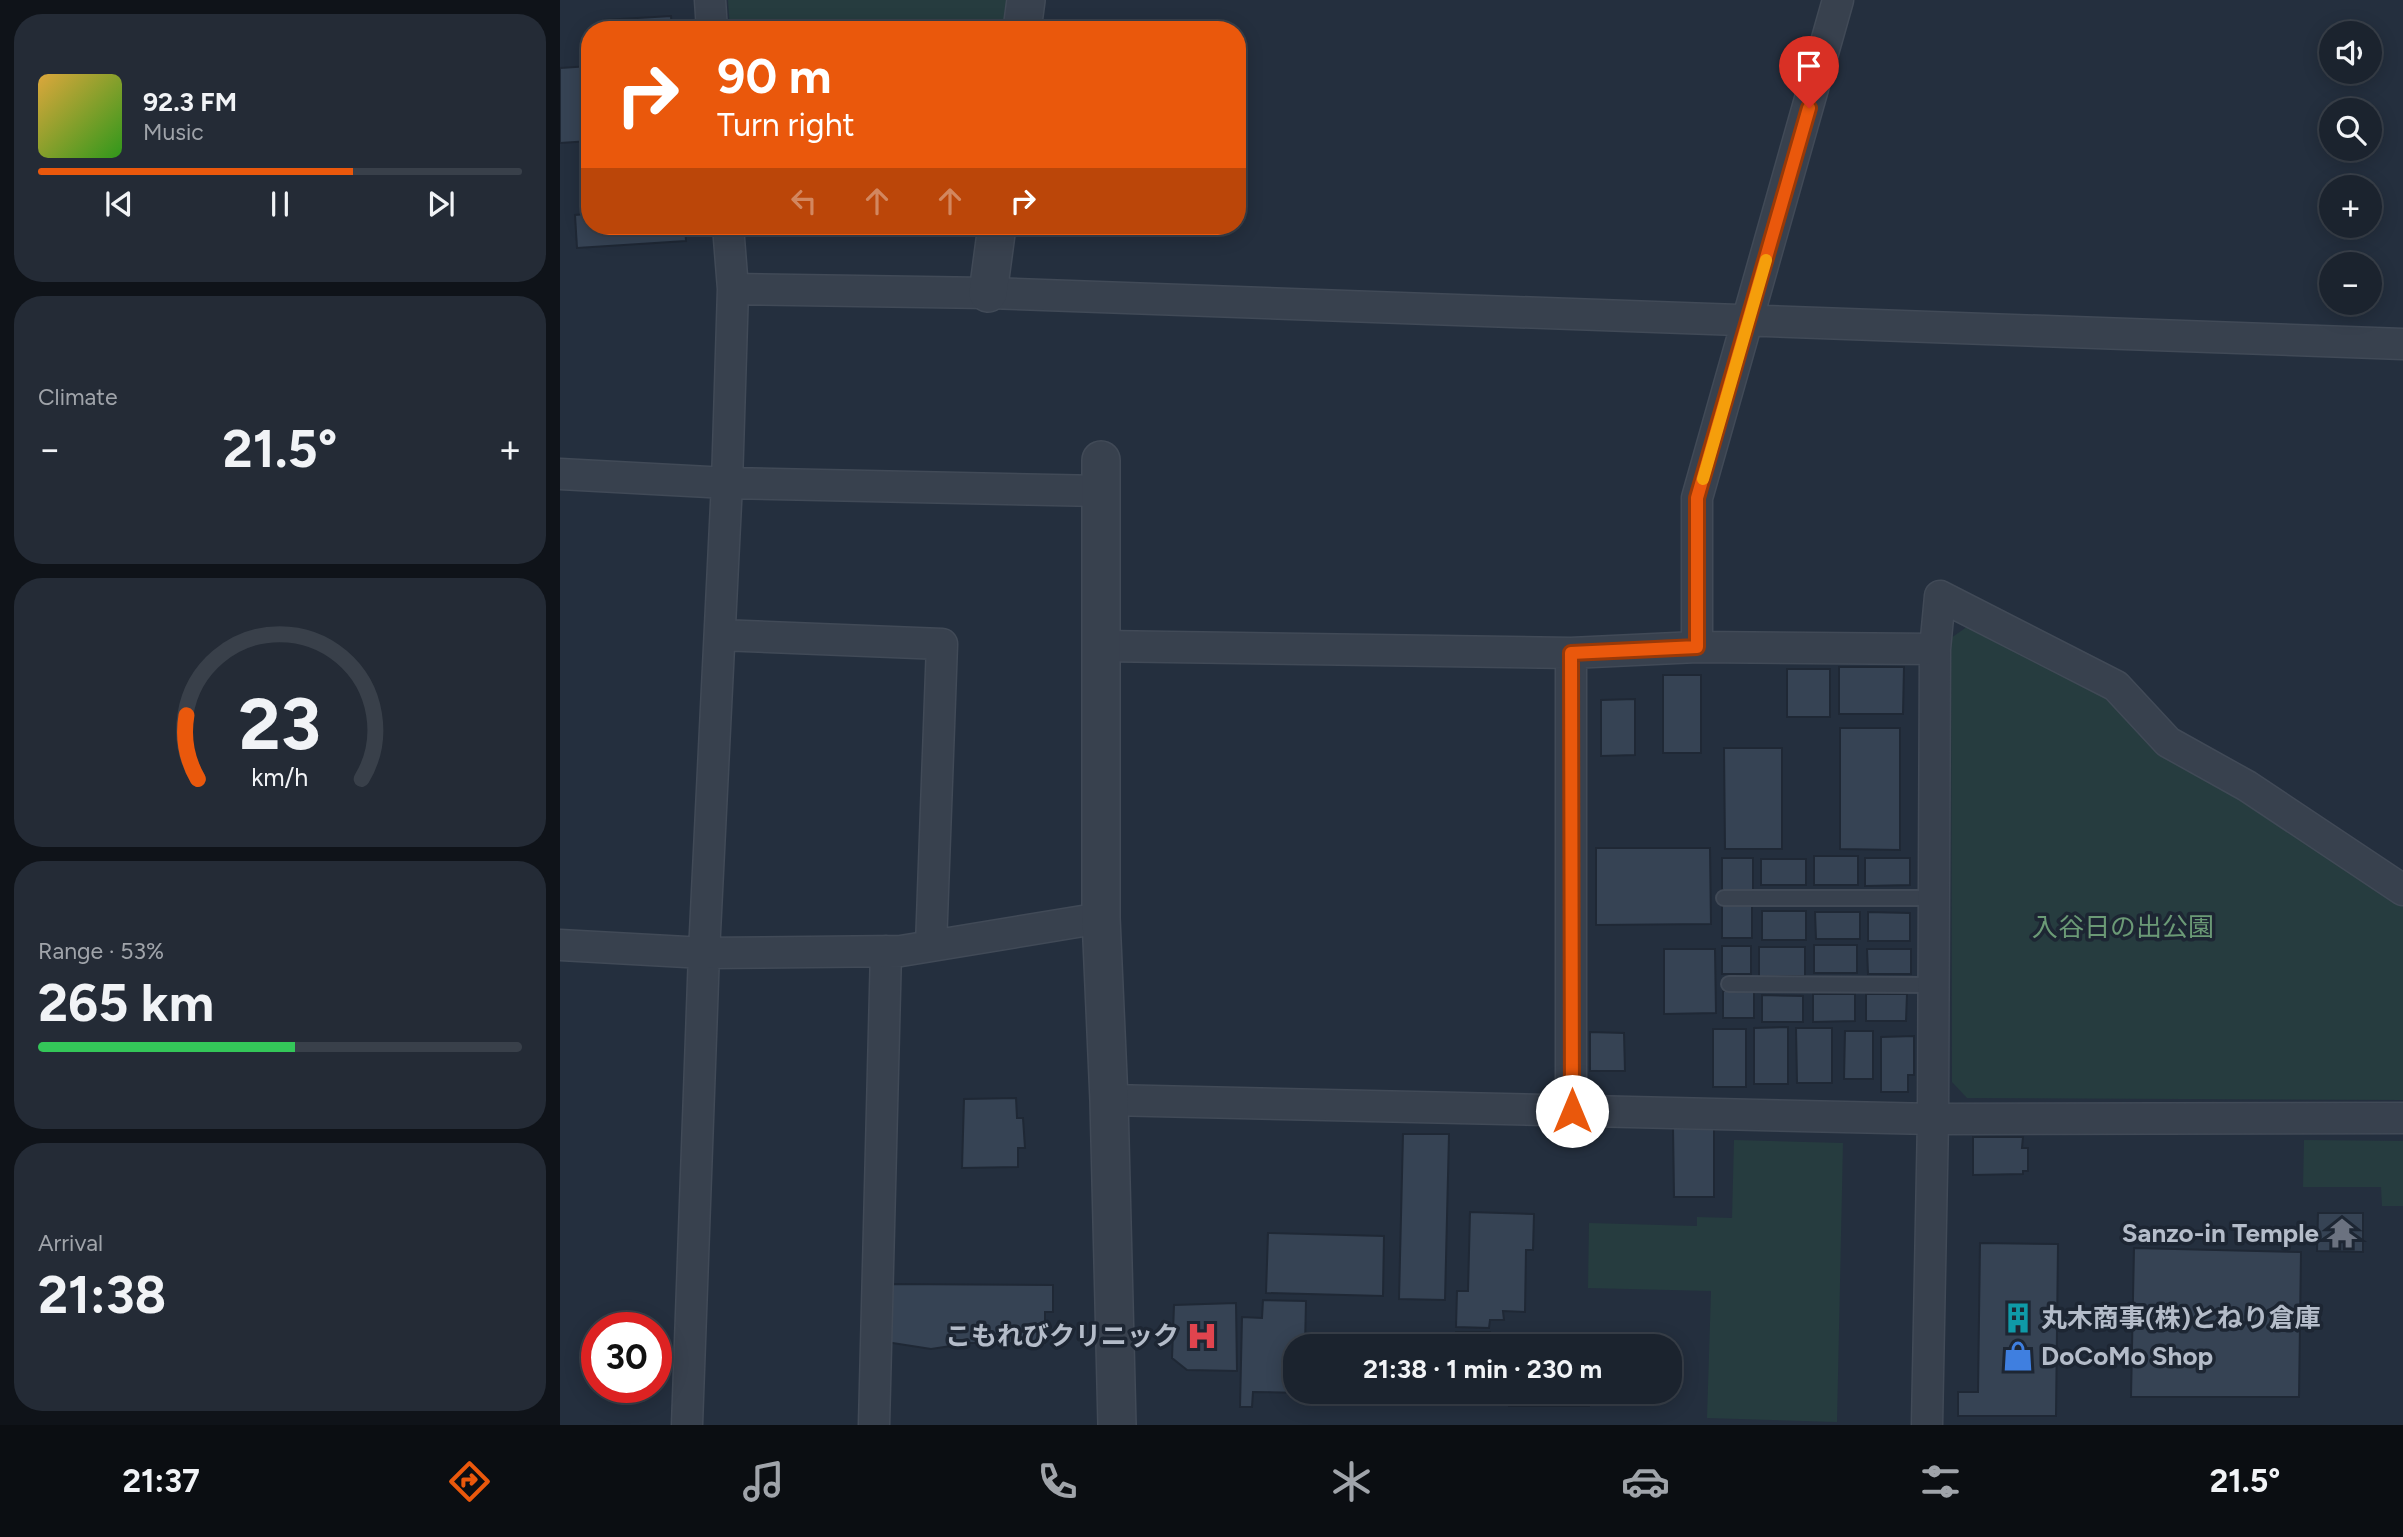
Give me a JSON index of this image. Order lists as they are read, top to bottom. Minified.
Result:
{"parks":["入谷日の出公園"],"places":{"temple":["Sanzo-in Temple"],"building":["丸木商事(株)とねり倉庫"],"hospital":["こもれびクリニック"],"shop":["DoCoMo Shop"]},"page":{"map_buttons":["+","−"],"turn":["90 m","Turn right"],"song":["92.3 FM","Music"],"tile":["Climate",["Range · 53%","265 km"],["Arrival","21:38"]],"heat":["−","21.5°","+"],"limit":"30","trip":"21:38 · 1 min · 230 m","tabs":["21:37","21.5°"],"gauge":["23","km/h"]}}
